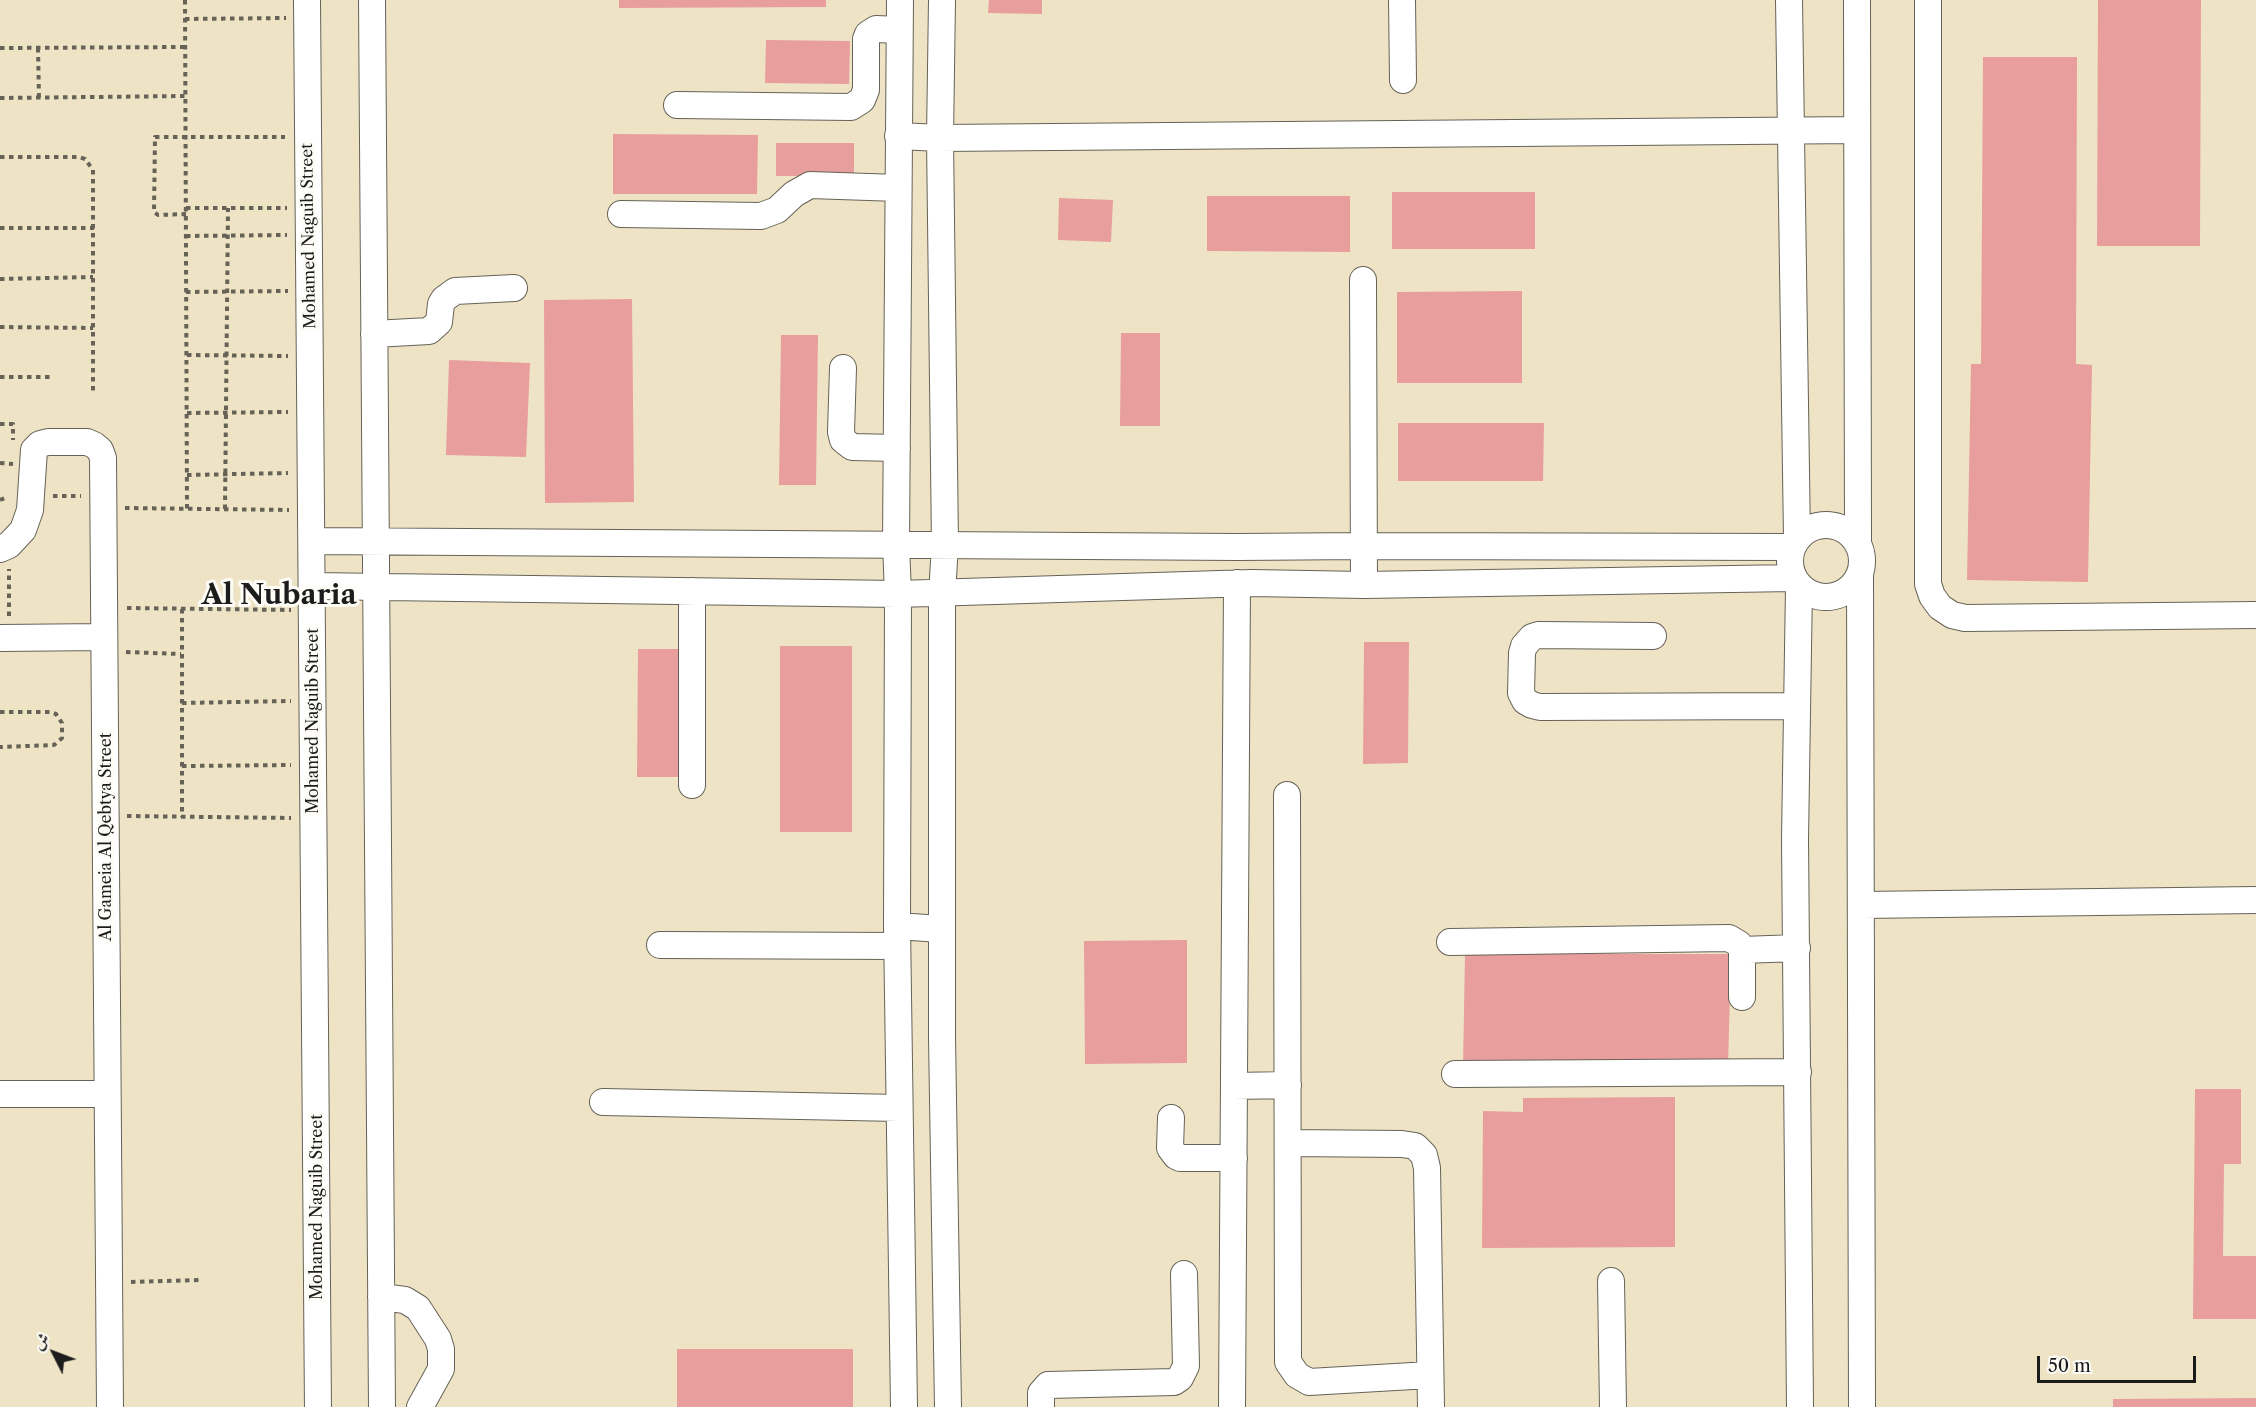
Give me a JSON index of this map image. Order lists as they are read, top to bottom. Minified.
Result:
{"streets":{"street":["Mohamed Naguib Street","Al Gameia Al Qebtya Street"]},"districts":["Al Nubaria"],"scale_bar":"50 m","north":"top left"}
